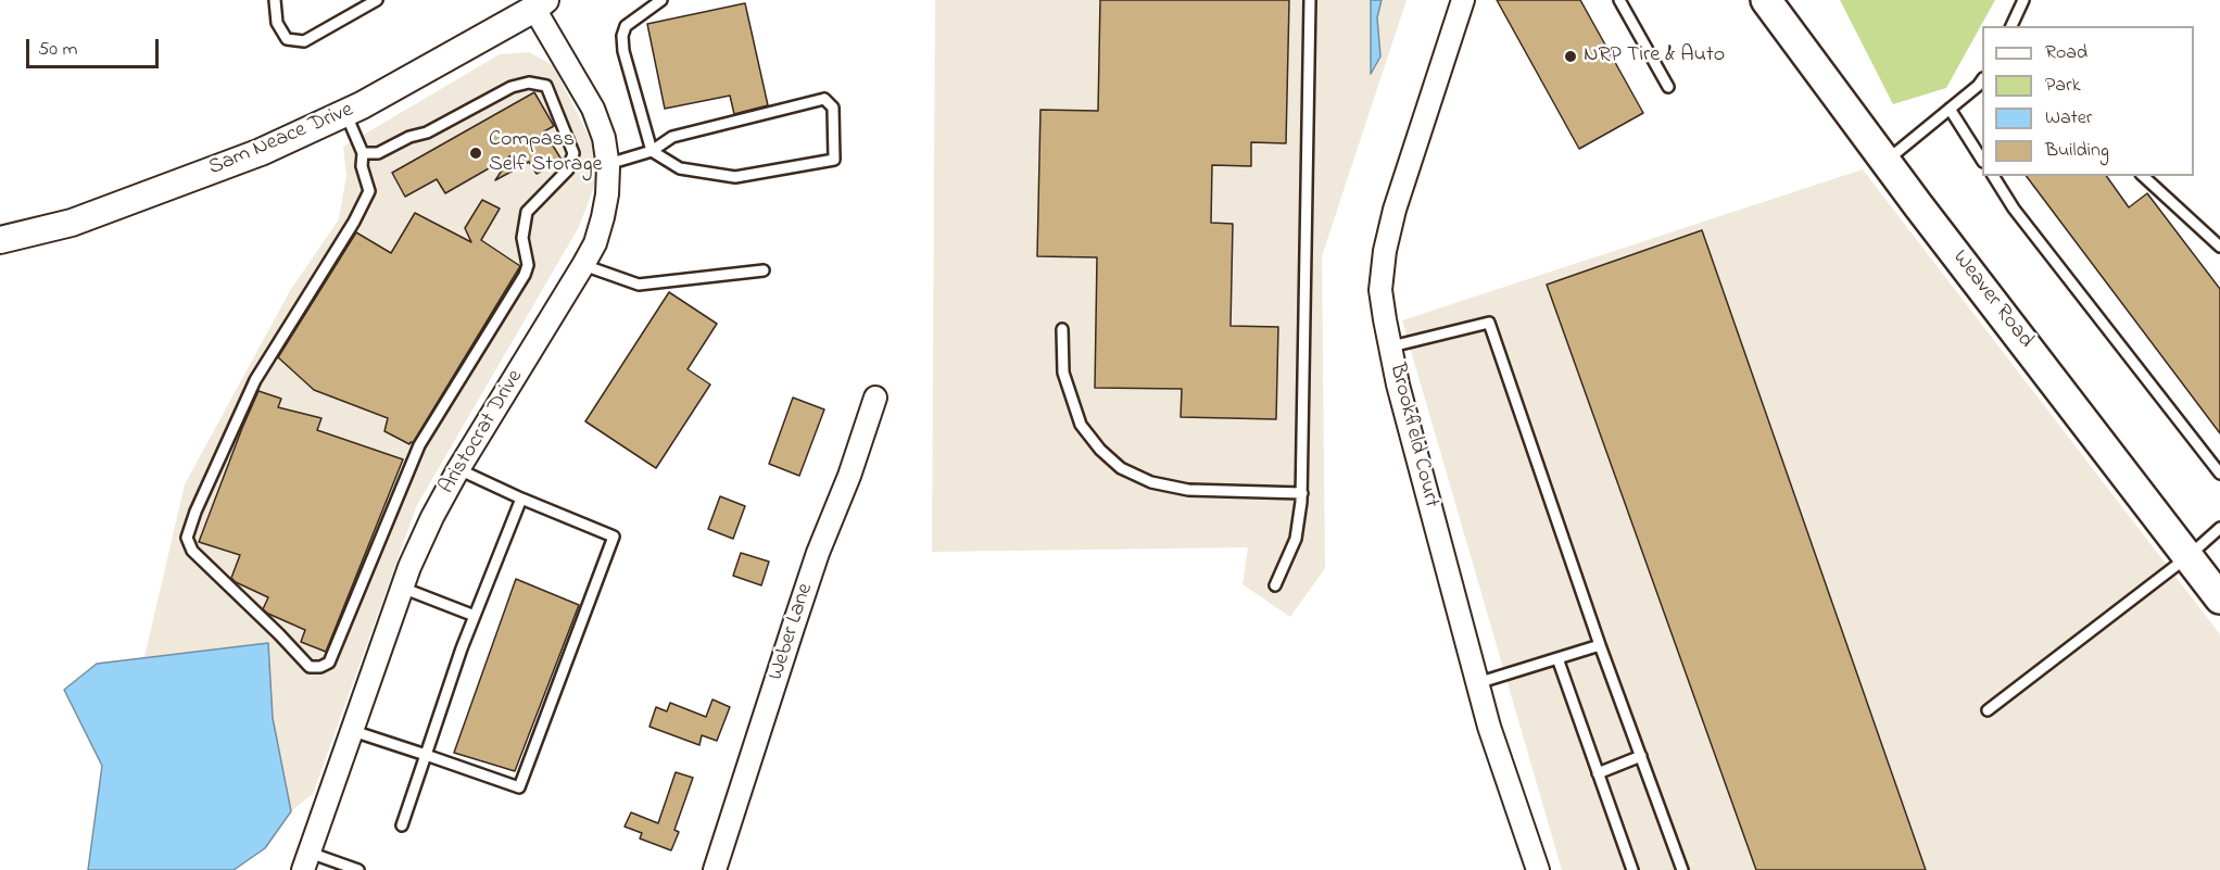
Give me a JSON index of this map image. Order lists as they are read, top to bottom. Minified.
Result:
{"streets":{"main road":["Weaver Road"],"street":["Sam Neace Drive","Aristocrat Drive","Brookfield Court","Weber Lane"]},"crossings":[["Sam Neace Drive","Aristocrat Drive"]],"places":["NRP Tire & Auto","Compass Self Storage"],"legend":["Road","Park","Water","Building"],"scale_bar":"50 m"}
